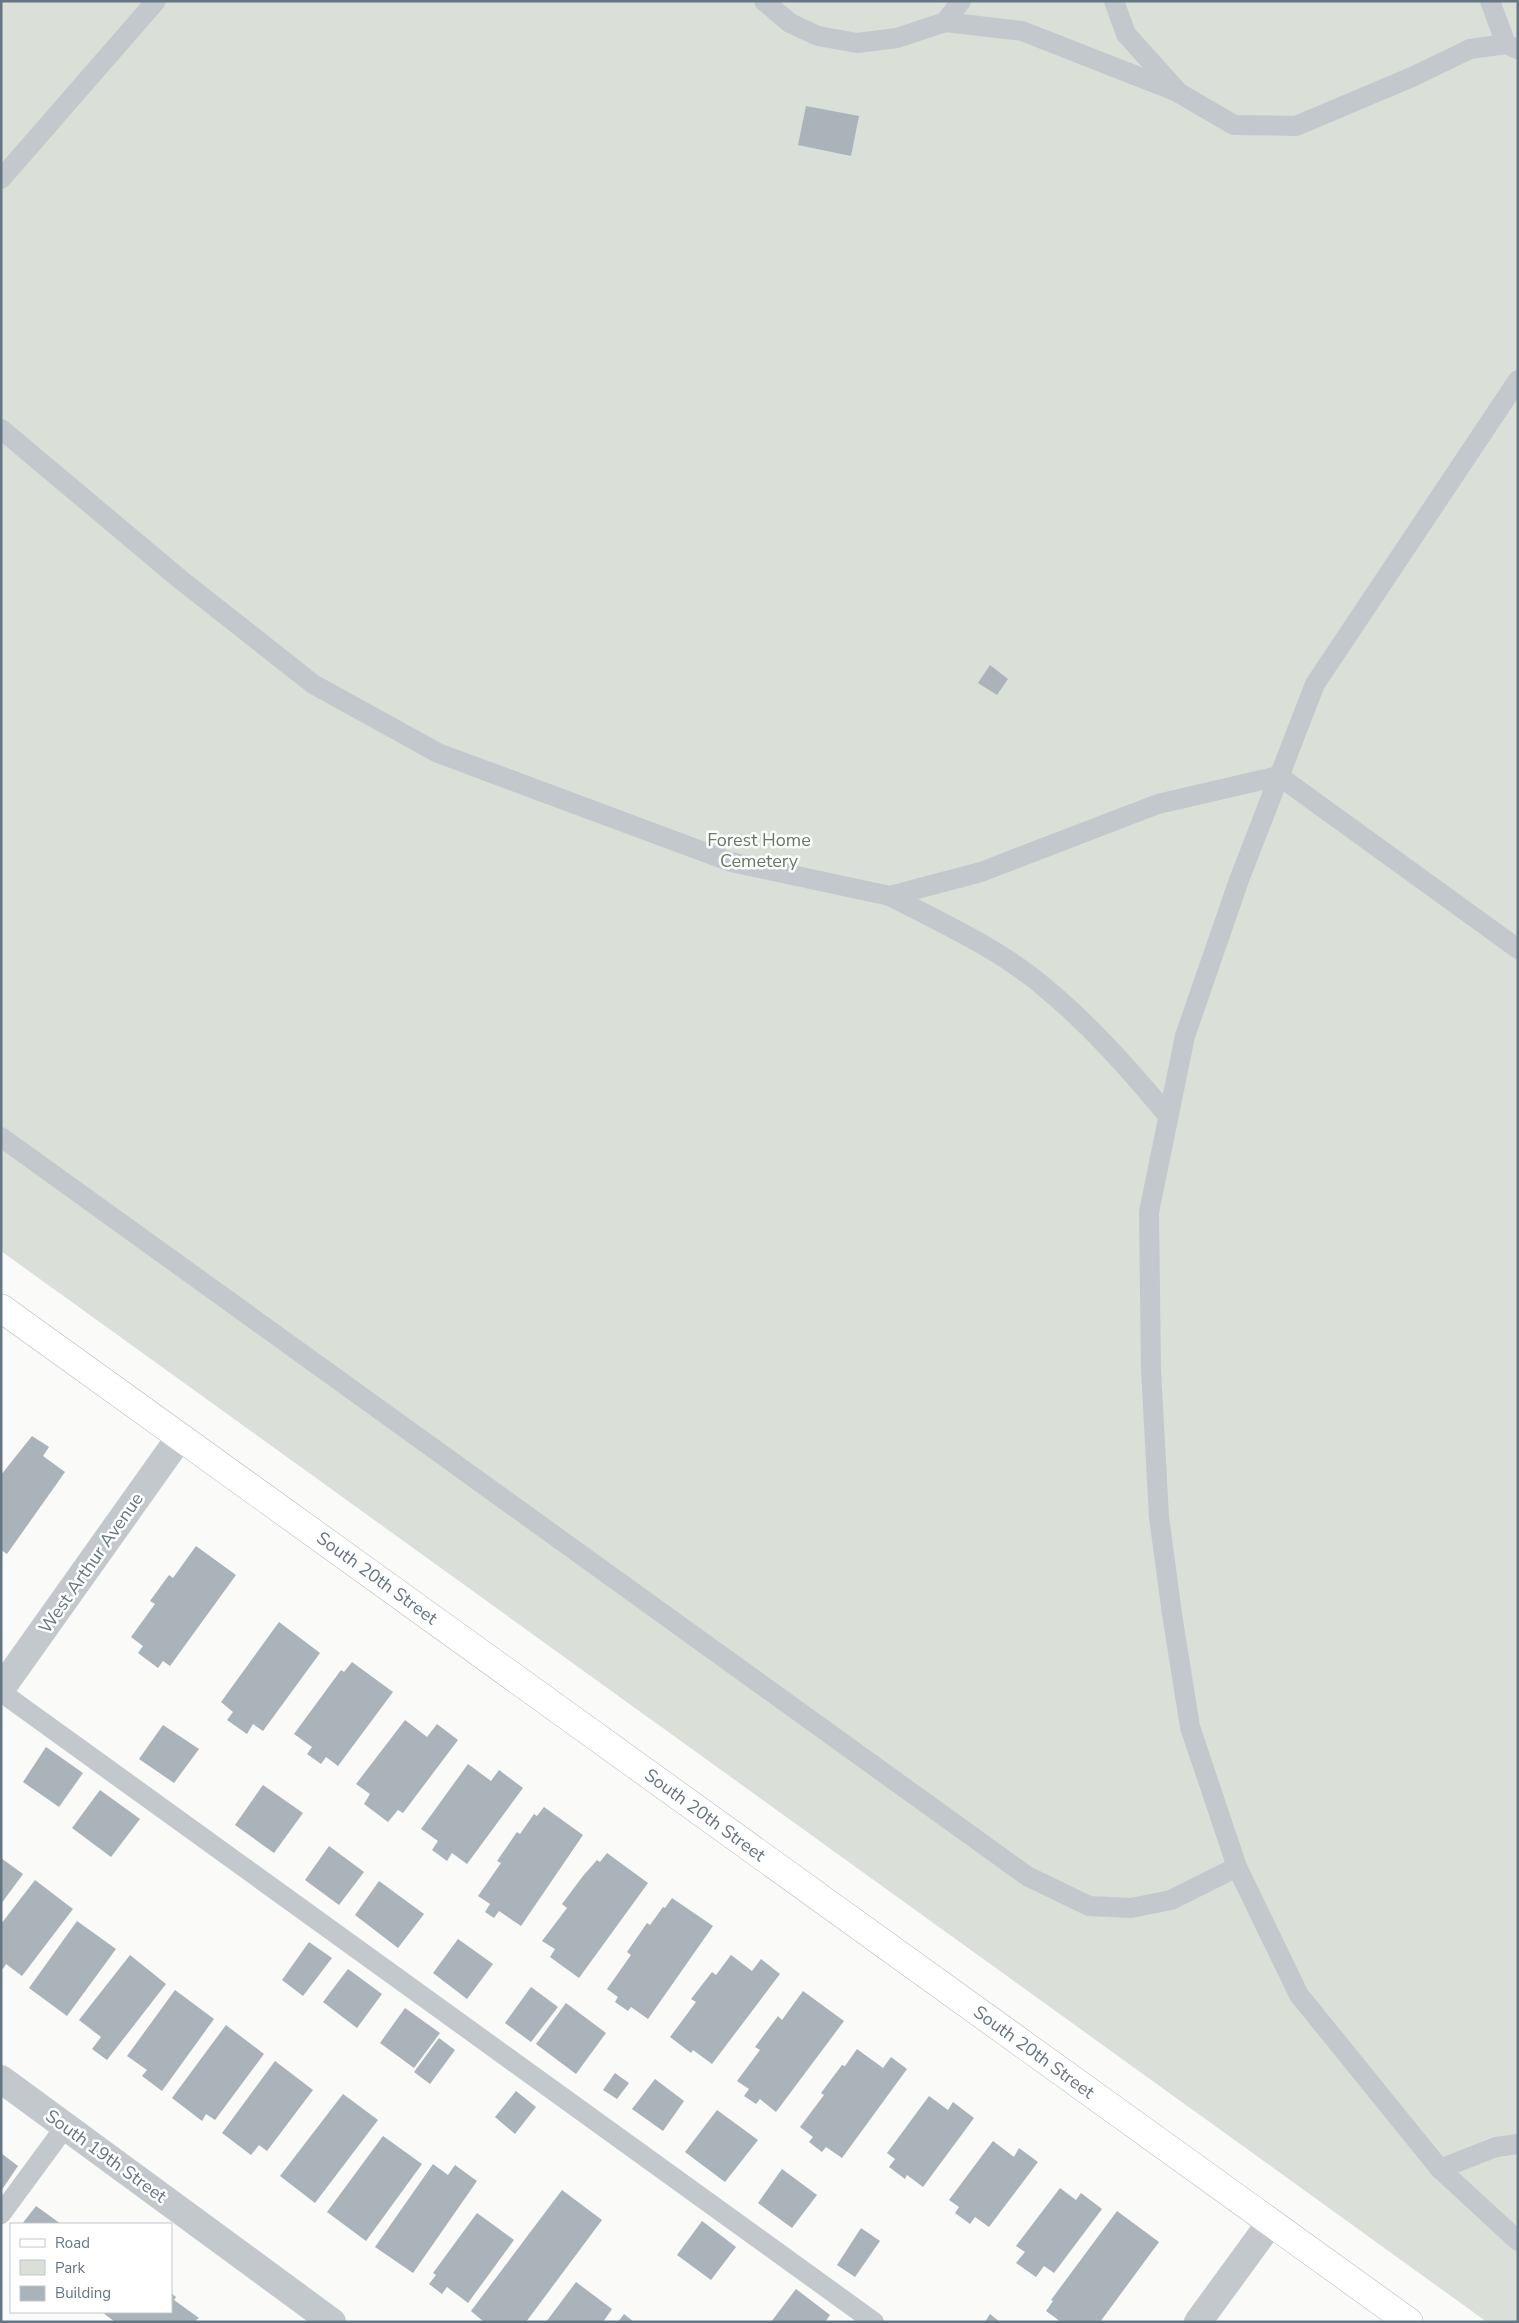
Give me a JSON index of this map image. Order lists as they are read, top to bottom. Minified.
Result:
{"streets":{"street":["West Arthur Avenue","South 20th Street","South 19th Street"]},"crossings":[["West Arthur Avenue","South 20th Street"]],"parks":["Forest Home Cemetery"],"legend":["Road","Park","Building"]}
